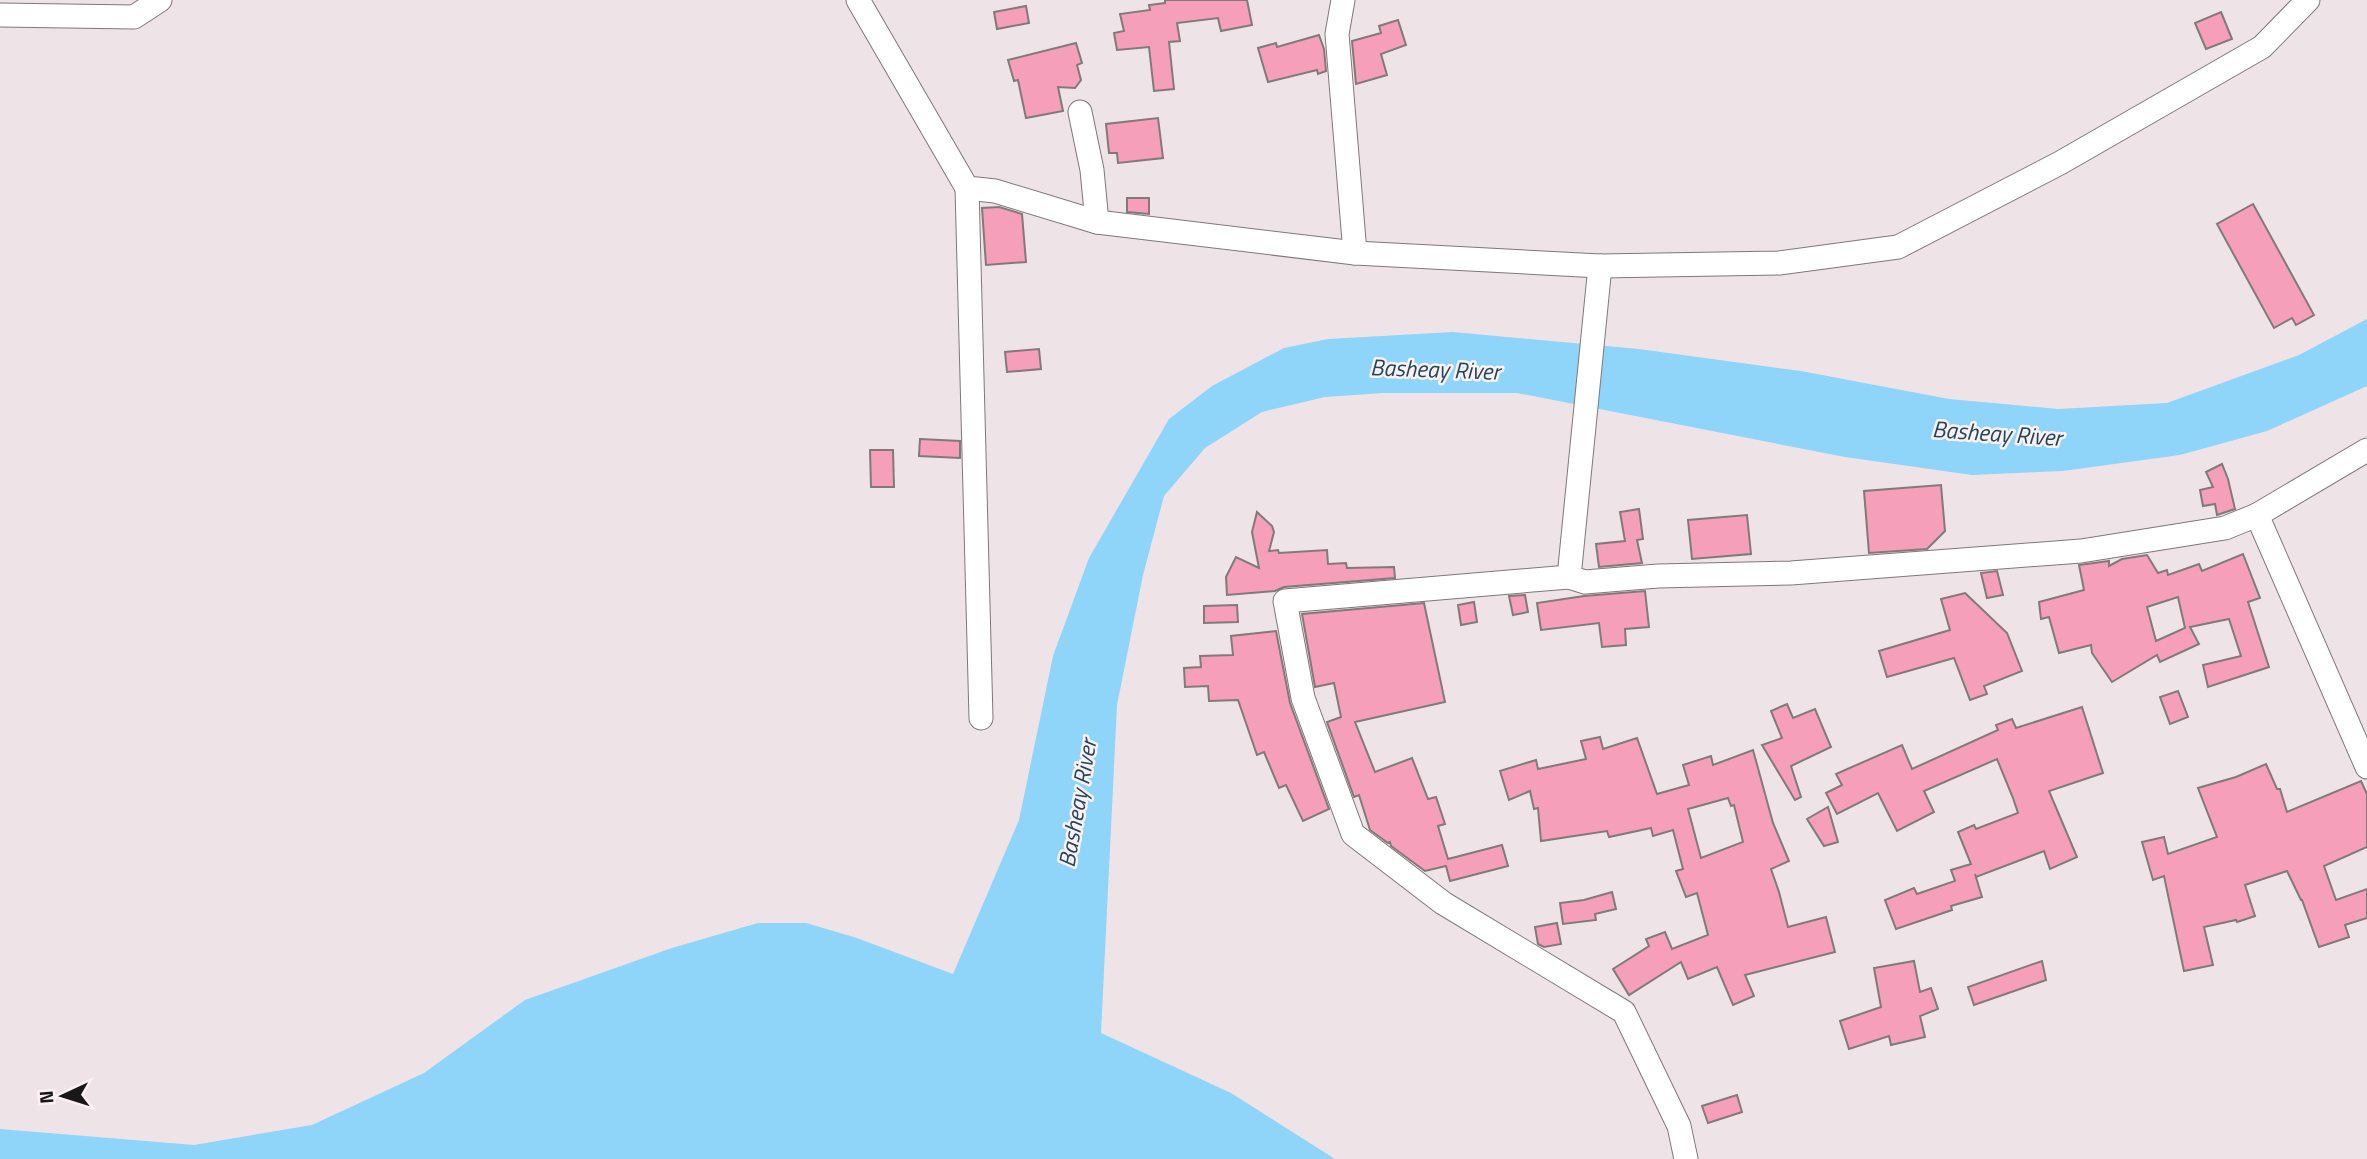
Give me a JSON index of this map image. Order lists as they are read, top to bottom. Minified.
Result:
{"water":["Basheay River"],"north":"left"}
